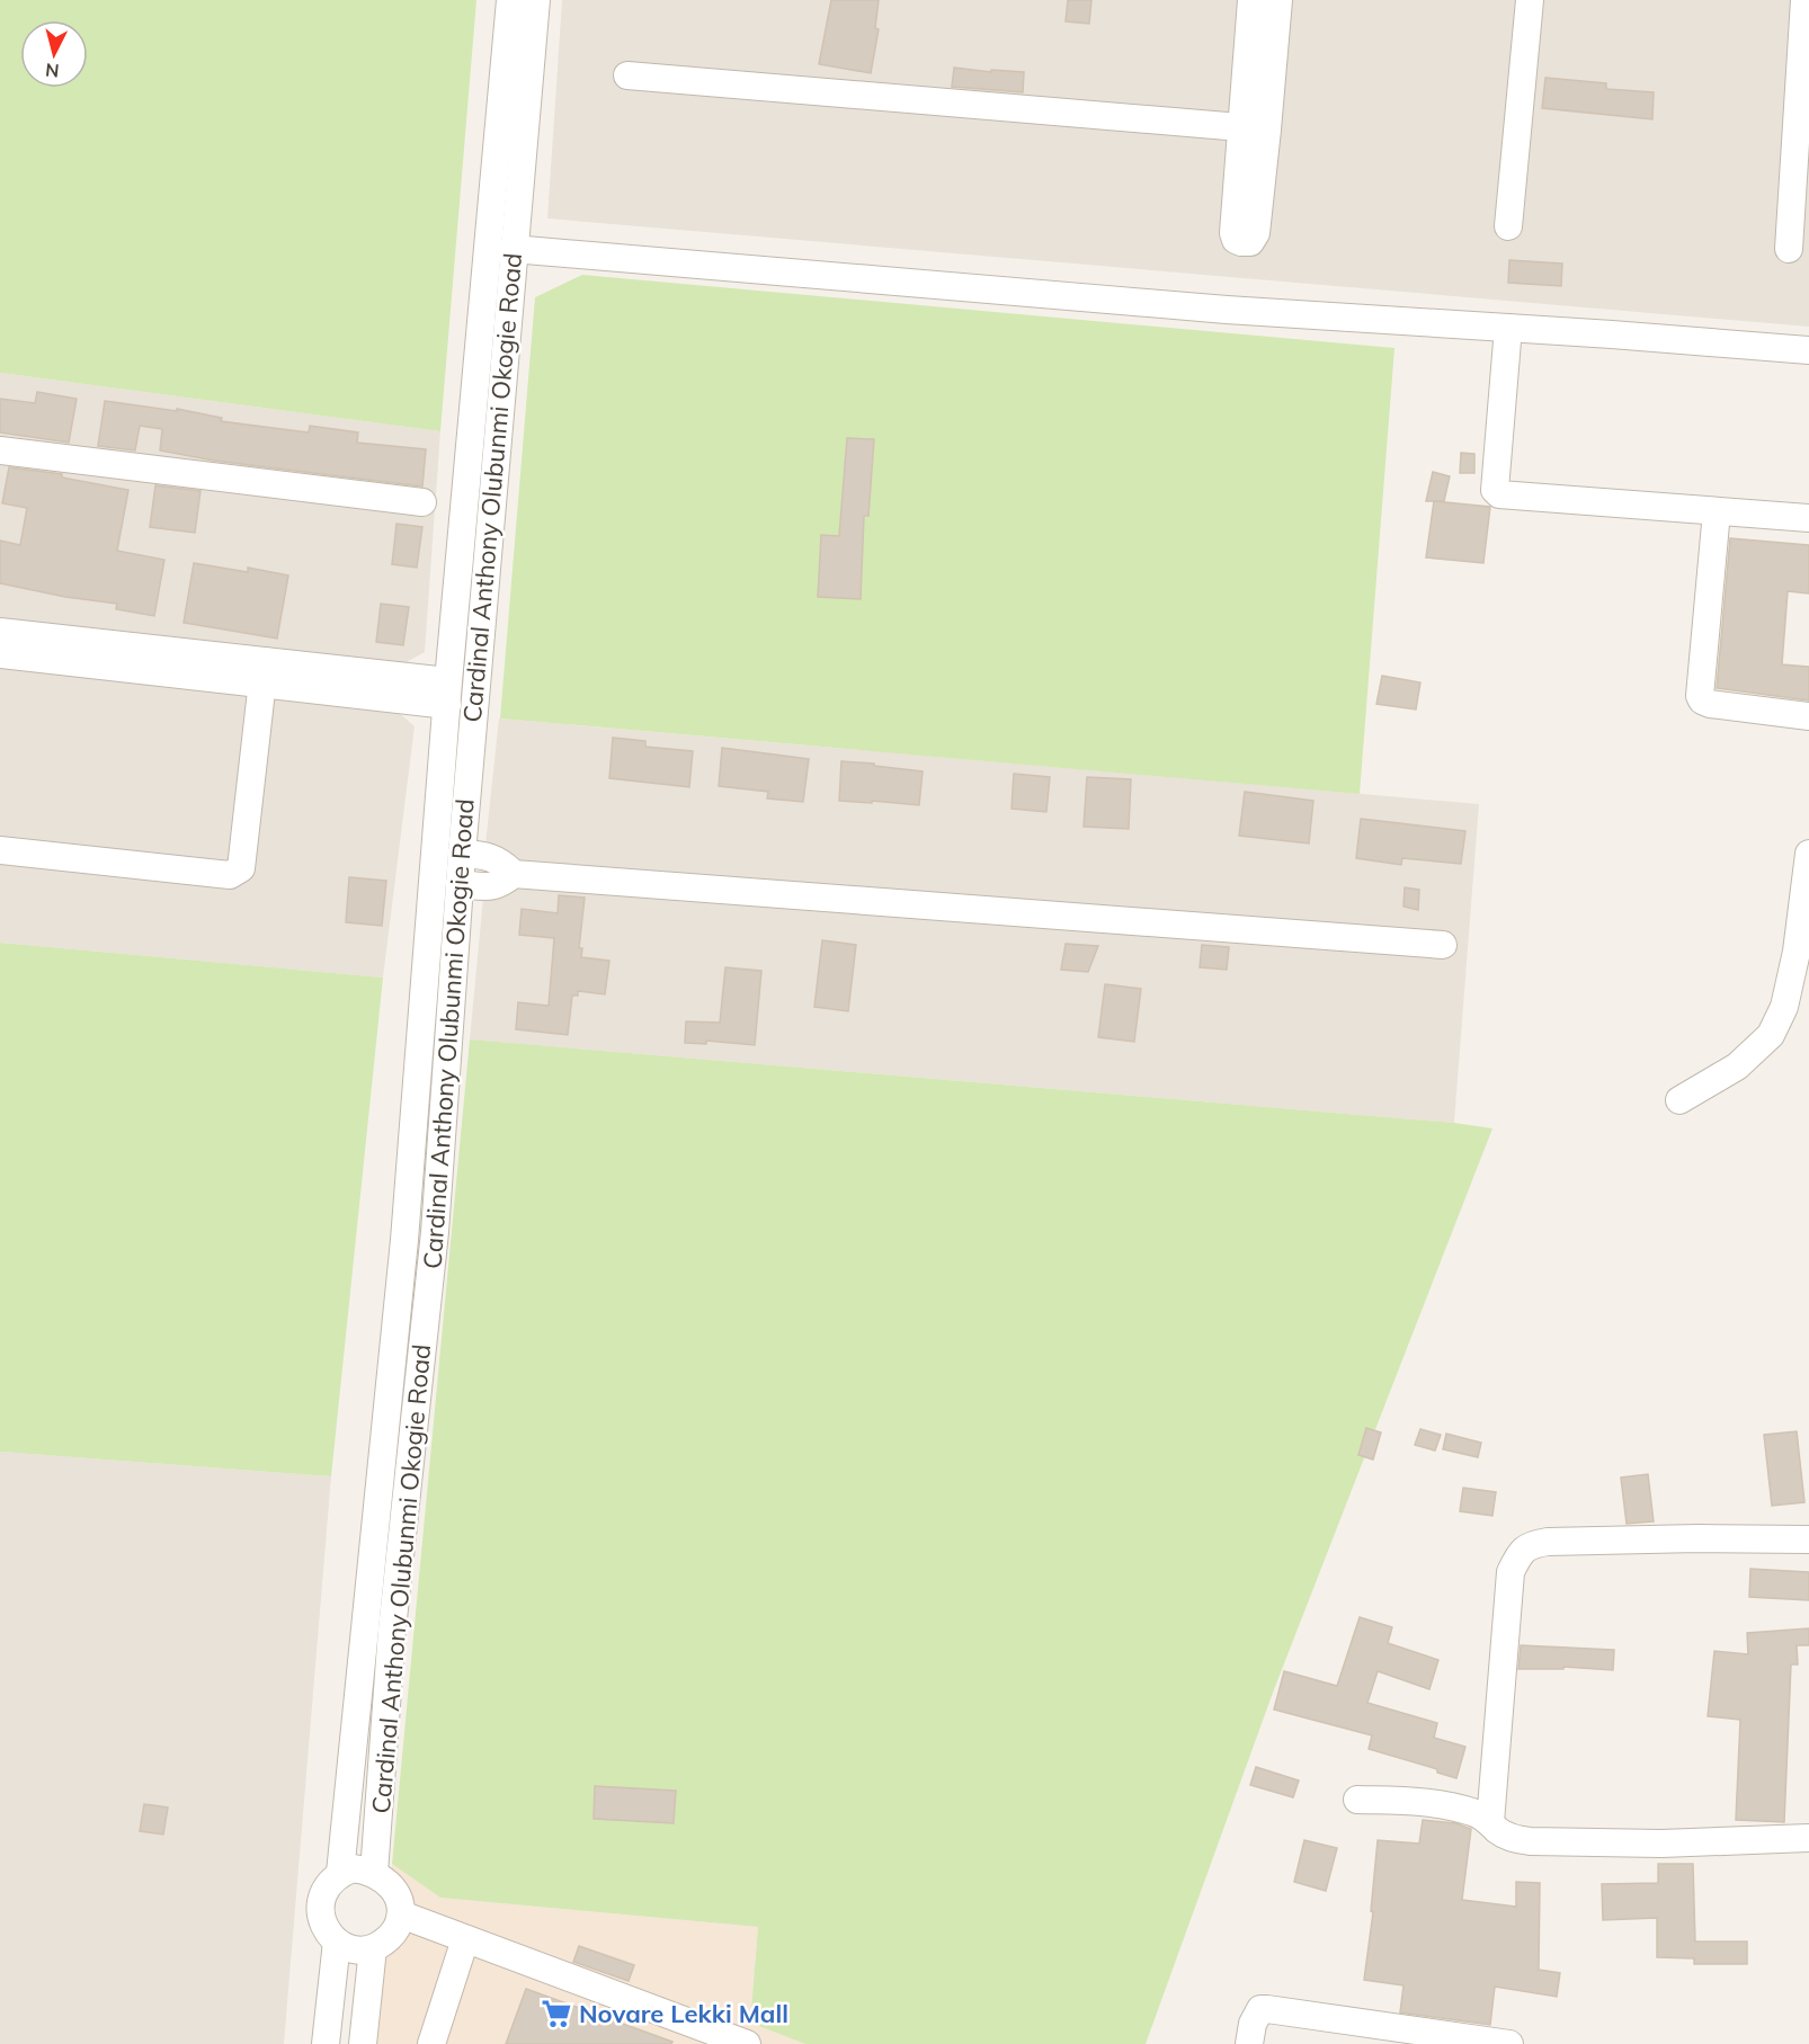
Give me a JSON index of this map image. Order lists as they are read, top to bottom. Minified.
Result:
{"streets":{"street":["Cardinal Anthony Olubunmi Okogie Road"]},"places":{"supermarket":["Novare Lekki Mall"]},"north":"bottom"}
